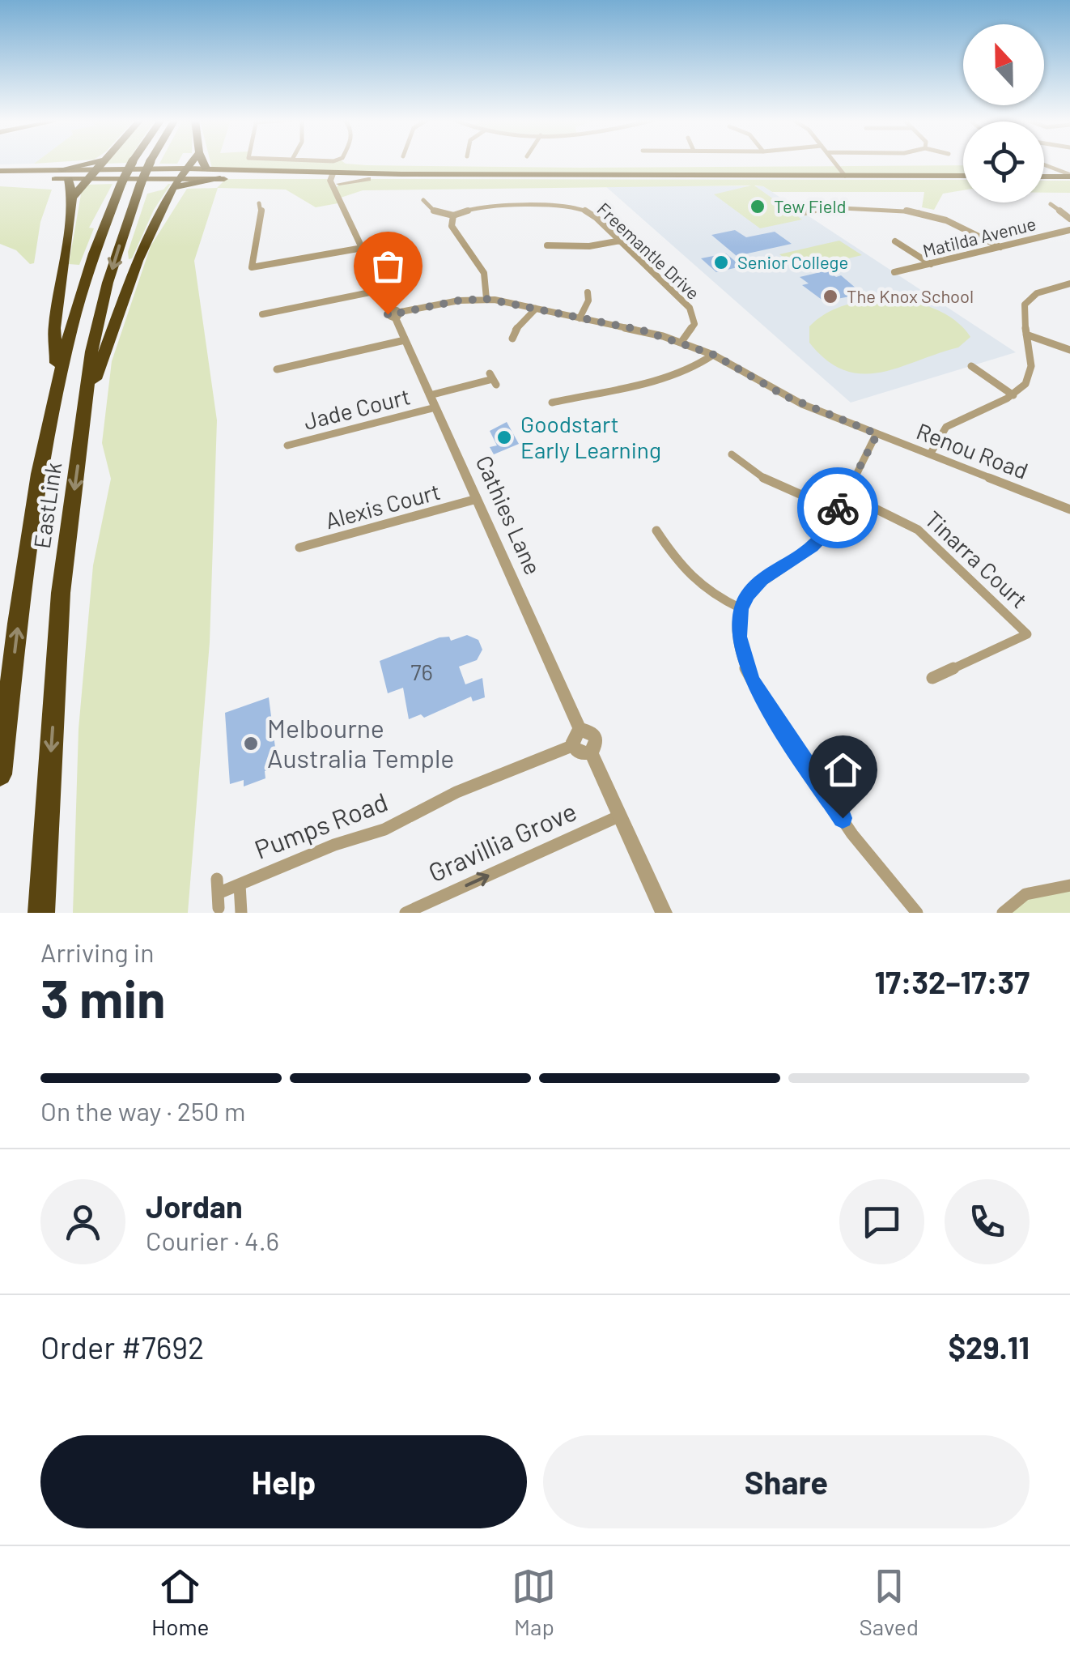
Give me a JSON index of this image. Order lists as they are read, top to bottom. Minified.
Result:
{"streets":{"highway":["EastLink"],"street":["Matilda Avenue","Freemantle Drive","Jade Court","Renou Road","Alexis Court","Cathies Lane","Tinarra Court","Pumps Road","Gravillia Grove"]},"crossings":[["Freemantle Drive","Renou Road"],["Jade Court","Cathies Lane"],["Renou Road","Cathies Lane"],["Alexis Court","Cathies Lane"],["Cathies Lane","Pumps Road"],["Cathies Lane","Gravillia Grove"]],"one_way":["Gravillia Grove"],"places":["Tew Field","Senior College","The Knox School","Goodstart Early Learning","Melbourne Australia Temple"],"house_numbers":["76"],"north":"top","page":{"heading":["3 min","Arriving in","17:32–17:37"],"panel":["Jordan","Courier · 4.6","Order #7692","$29.11"],"bar":"On the way · 250 m","buttons":["Help","Share"],"tabs":["Home","Map","Saved"]}}
